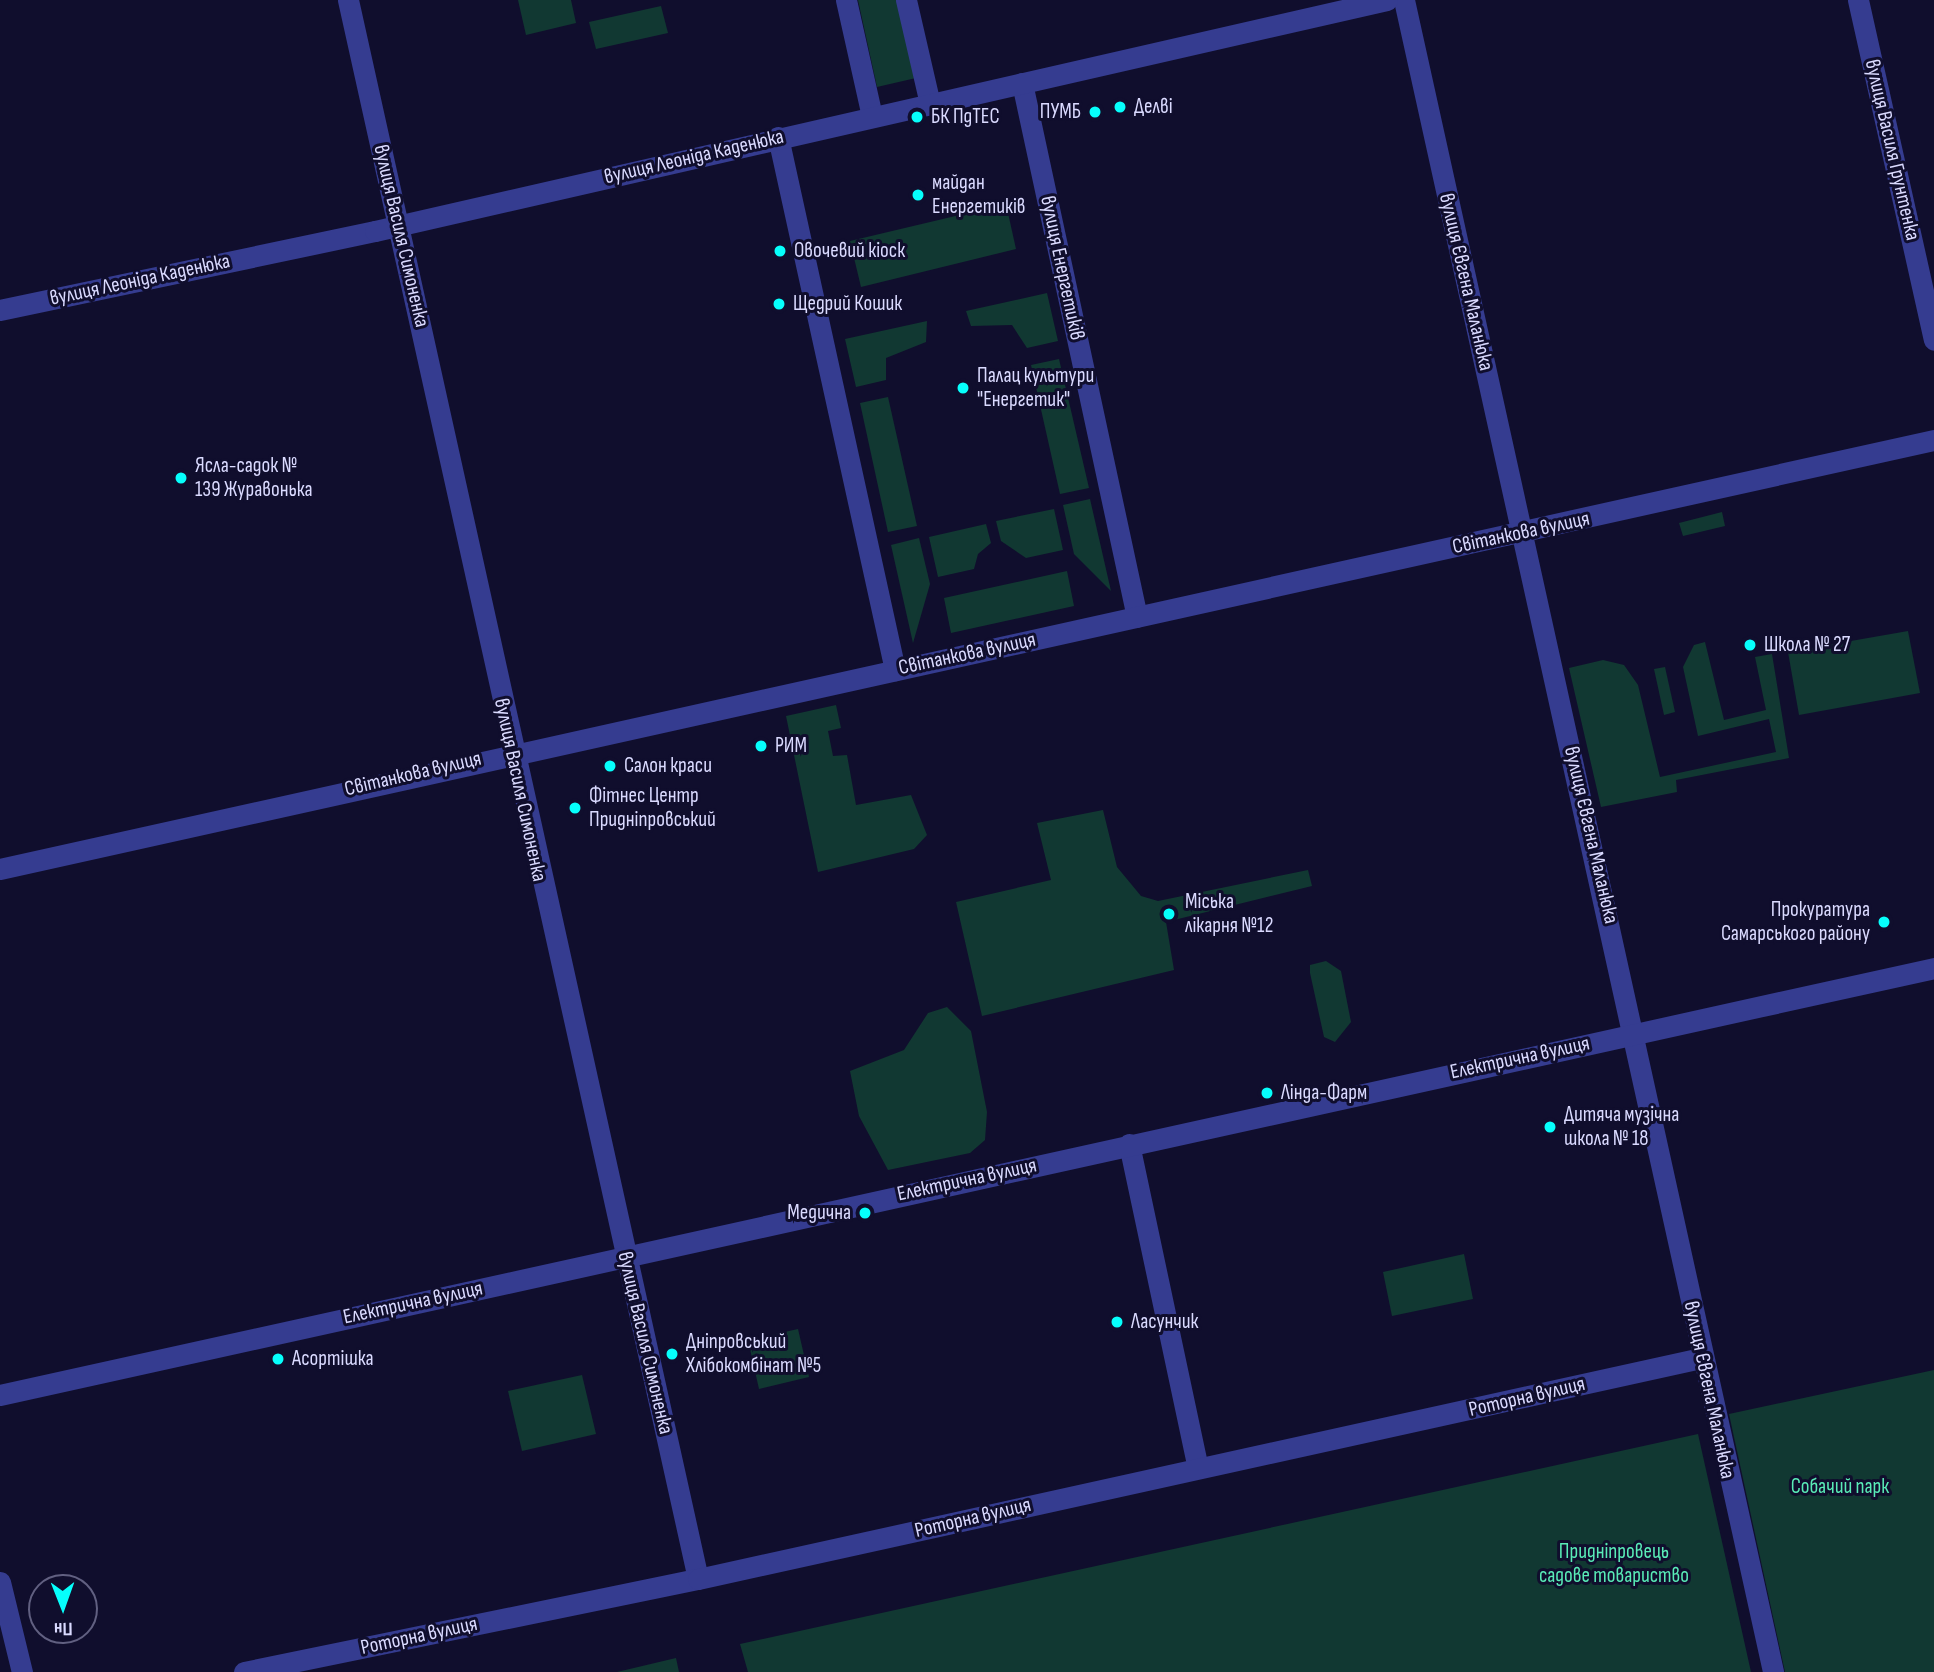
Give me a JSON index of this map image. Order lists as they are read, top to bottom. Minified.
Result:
{"streets":{"street":["вулиця Василя Грунтенка","вулиця Леоніда Каденюка","вулиця Василя Симоненка","вулиця Енергетиків","вулиця Євгена Маланюка","Світанкова вулиця","Електрична вулиця","Роторна вулиця"]},"crossings":[["вулиця Леоніда Каденюка","вулиця Василя Симоненка"],["вулиця Леоніда Каденюка","вулиця Енергетиків"],["вулиця Василя Симоненка","Світанкова вулиця"],["вулиця Василя Симоненка","Електрична вулиця"],["вулиця Василя Симоненка","Роторна вулиця"],["вулиця Енергетиків","Світанкова вулиця"],["вулиця Євгена Маланюка","Світанкова вулиця"],["вулиця Євгена Маланюка","Електрична вулиця"],["вулиця Євгена Маланюка","Роторна вулиця"]],"parks":["Собачий парк","Придніпровець садове товариство"],"places":["Делві","ПУМБ","БК ПдТЕC","майдан Енергетиків","Овочевий кіоск","Щедрий Кошик","Палац культури \"Енергетик\"","Ясла-садок № 139 Журавонька","Школа № 27","РИМ","Салон краси","Фітнес Центр Придніпровський","Міська лікарня №12","Прокуратура Самарського району","Лінда-Фарм","Дитяча музічна школа № 18","Медична","Ласунчик","Дніпровський Хлібокомбінат №5","Асортішка"],"north":"bottom"}
